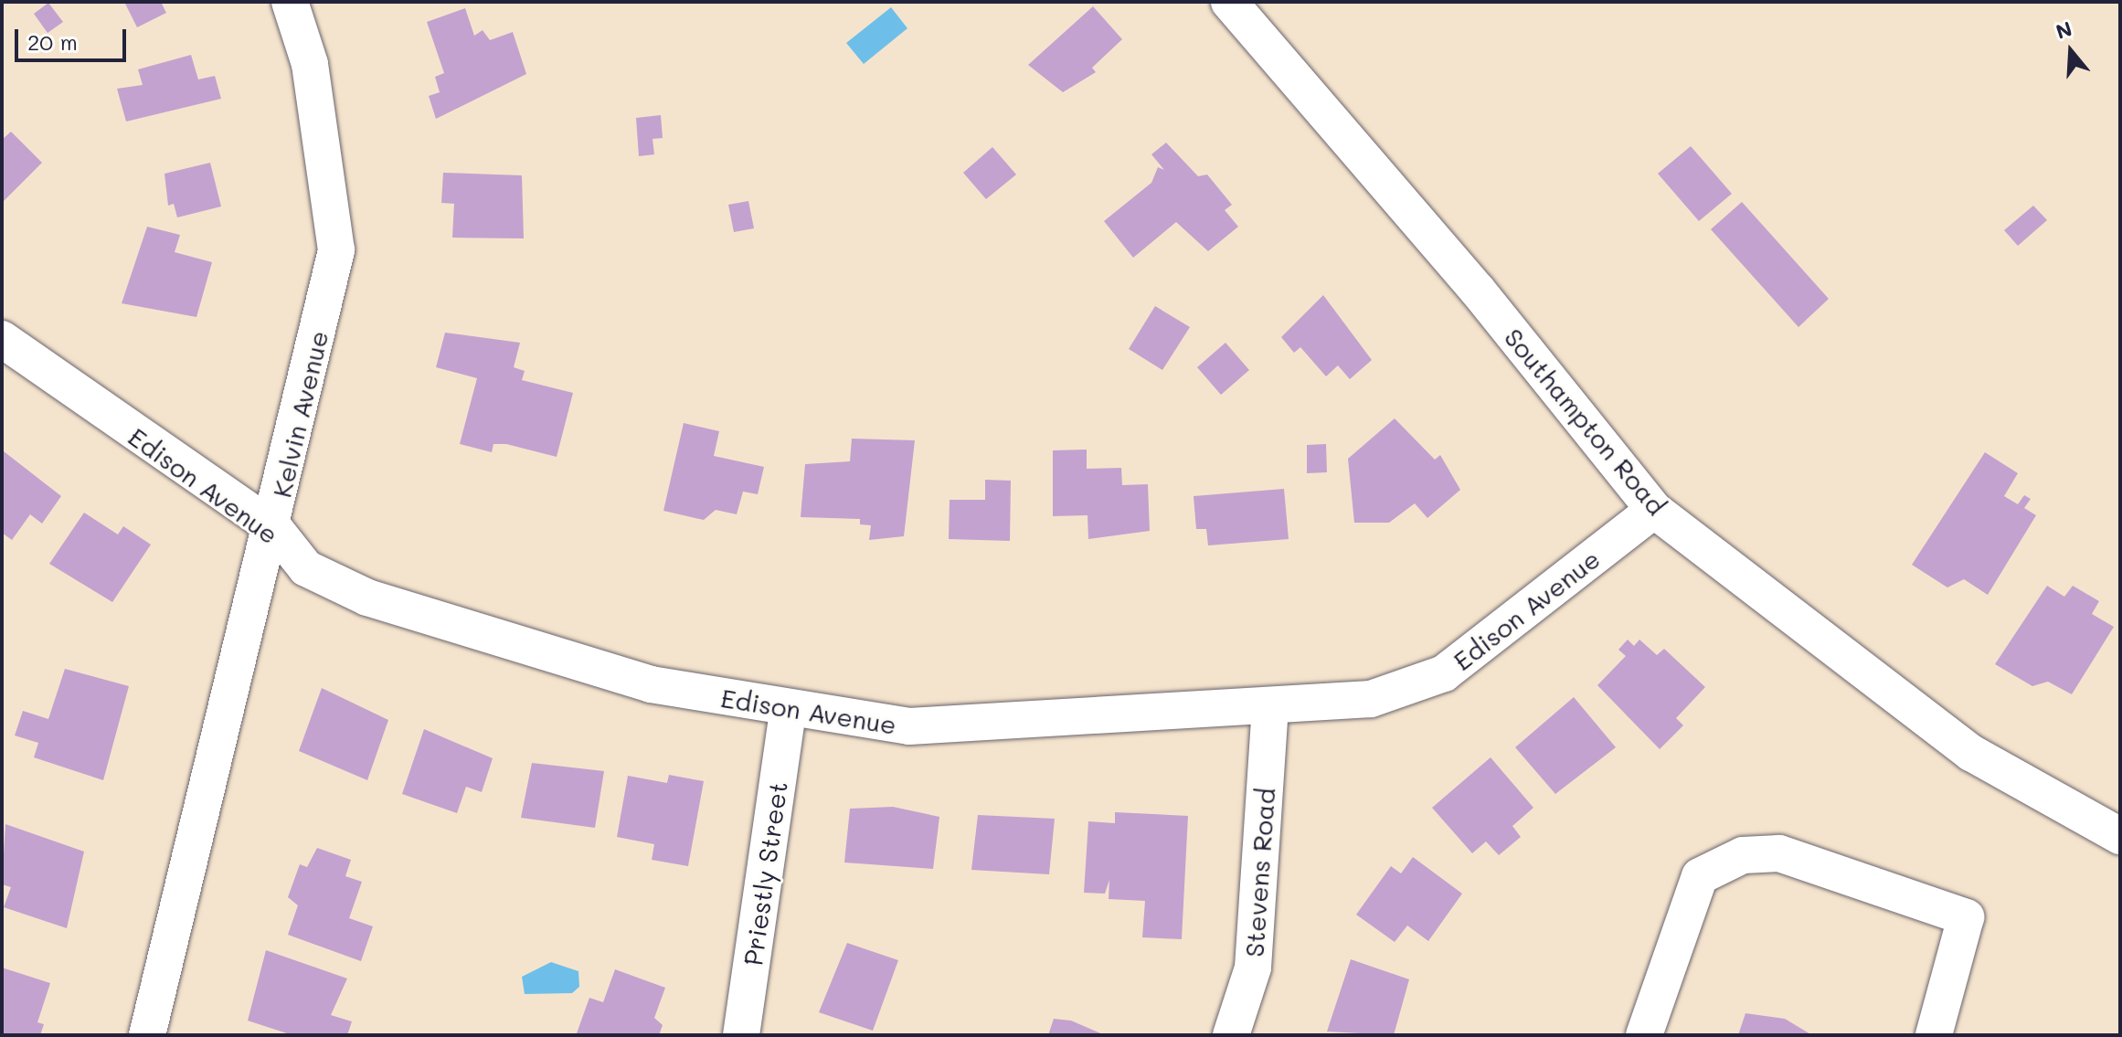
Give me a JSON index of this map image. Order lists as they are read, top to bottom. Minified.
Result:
{"streets":{"street":["Kelvin Avenue","Southampton Road","Edison Avenue","Stevens Road","Priestly Street"]},"crossings":[["Kelvin Avenue","Edison Avenue"],["Southampton Road","Edison Avenue"],["Edison Avenue","Stevens Road"],["Edison Avenue","Priestly Street"]],"scale_bar":"20 m","north":"top"}
